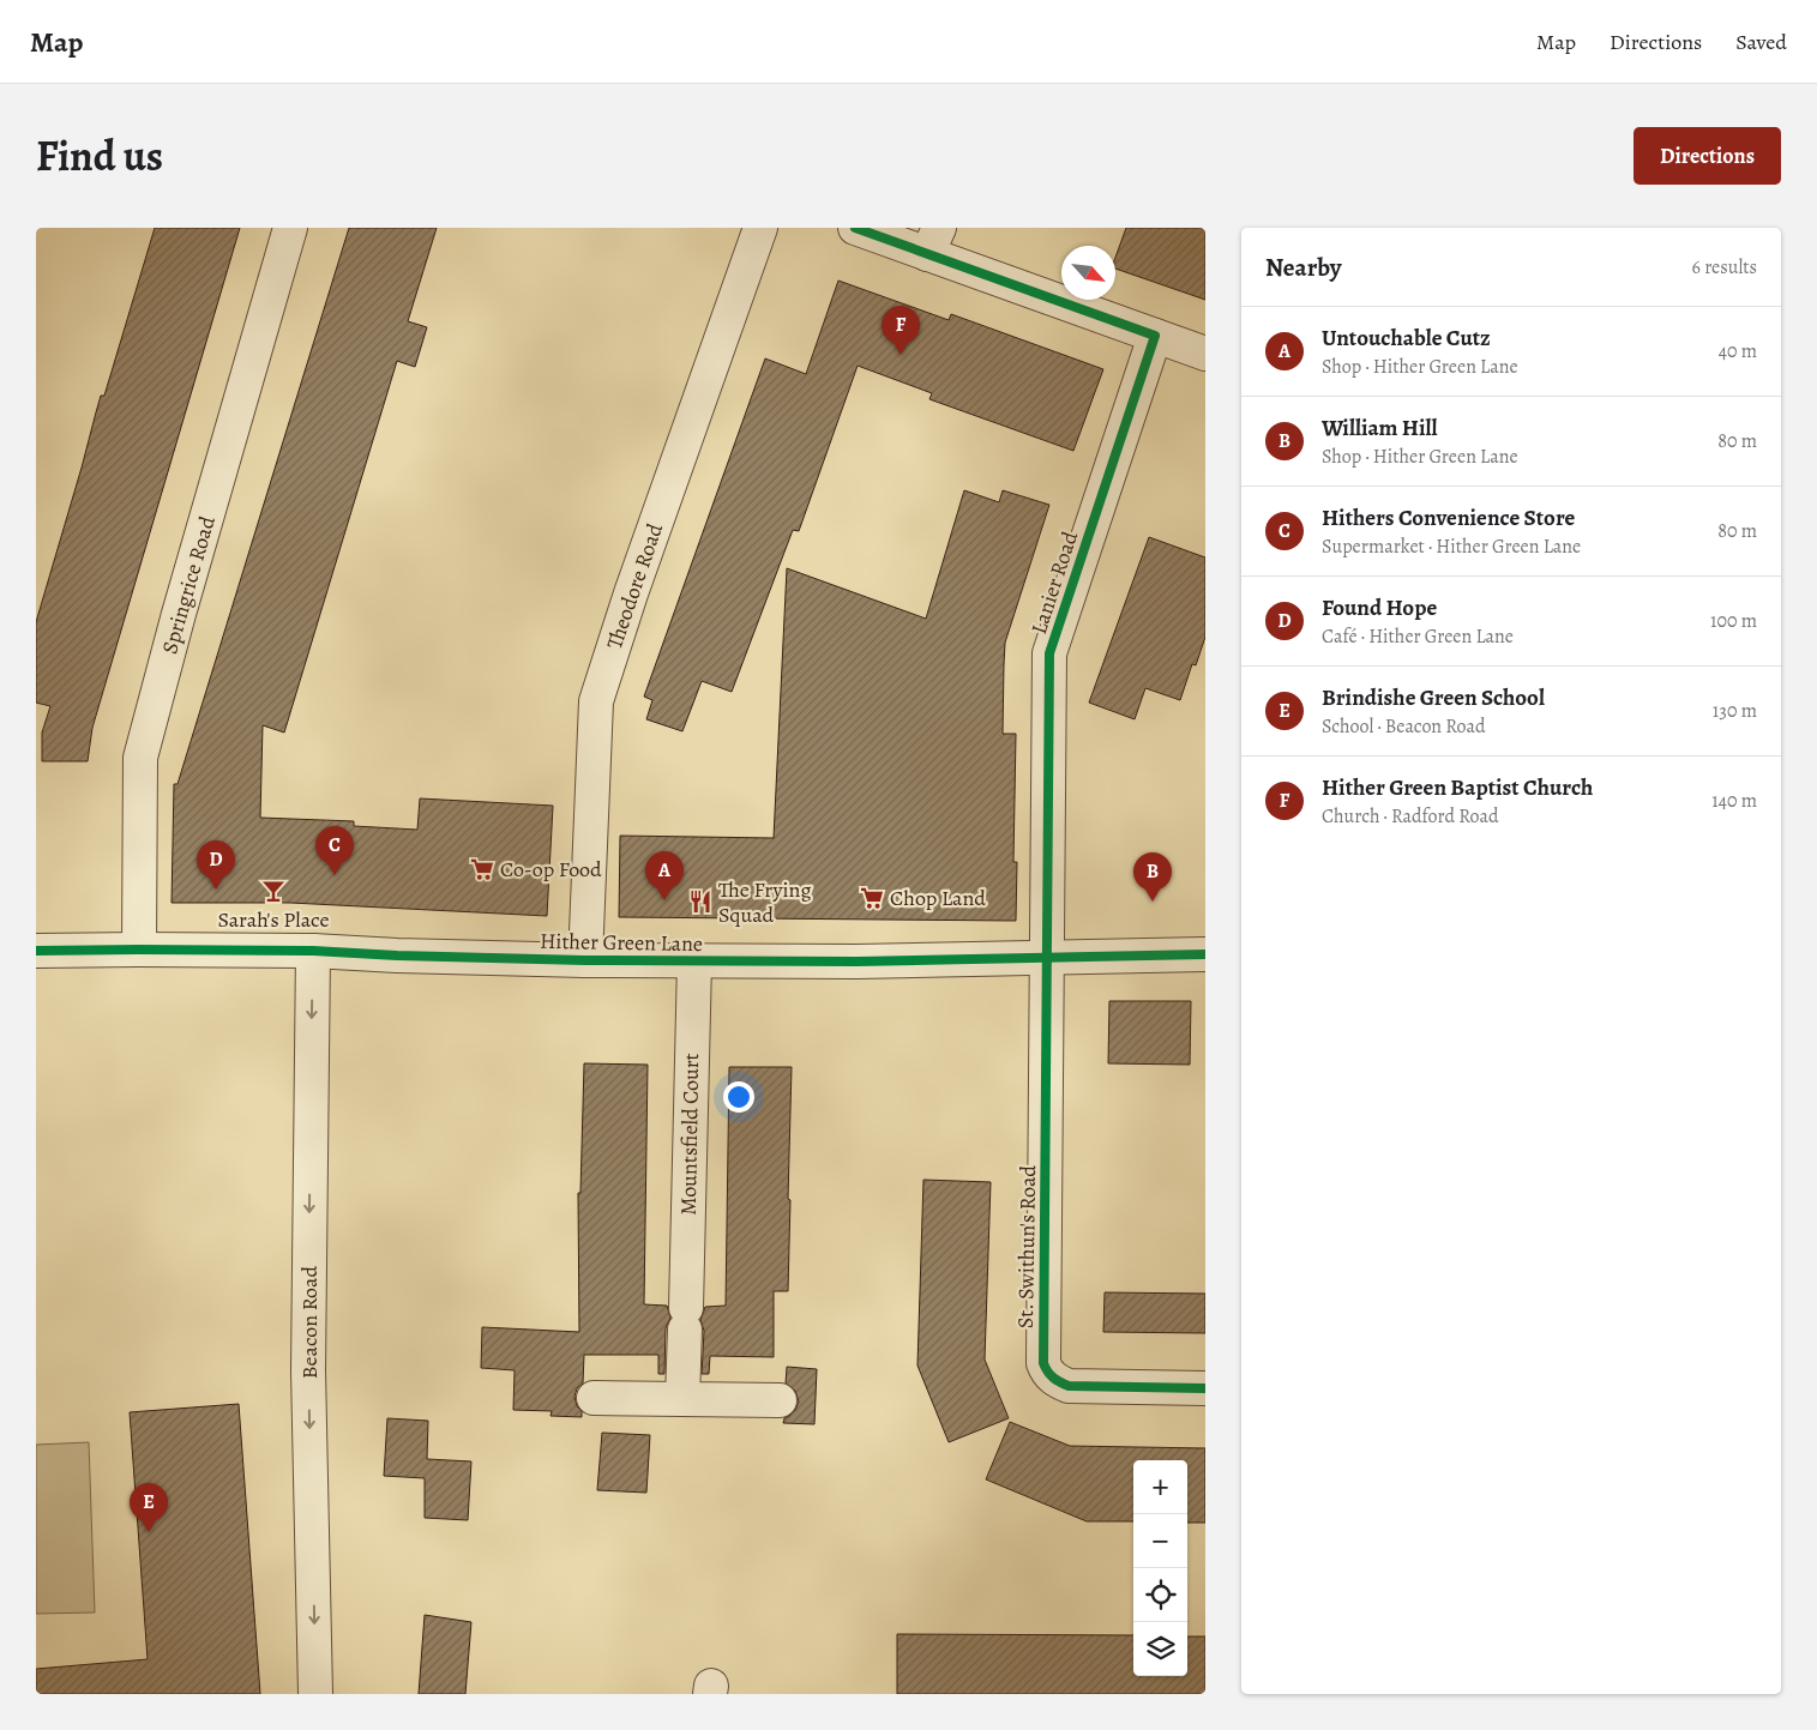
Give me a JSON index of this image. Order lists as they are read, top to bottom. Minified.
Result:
{"streets":{"street":["Lanier Road","Springrice Road","Theodore Road","Hither Green Lane","Mountsfield Court","St. Swithun's Road","Beacon Road"]},"crossings":[["Lanier Road","Hither Green Lane"],["Lanier Road","St. Swithun's Road"],["Springrice Road","Hither Green Lane"],["Theodore Road","Hither Green Lane"],["Hither Green Lane","Mountsfield Court"],["Hither Green Lane","St. Swithun's Road"],["Hither Green Lane","Beacon Road"]],"one_way":["Beacon Road"],"places":{"supermarket":["Co-op Food","Chop Land"],"bar":["Sarah's Place"],"restaurant":["The Frying Squad"]},"north":"bottom right","page":{"header":"Map","nav":["Map","Directions","Saved"],"title":"Find us","buttons":"Directions","heading":["Nearby","6 results"],"pins":["F","C","D","A","B","E"],"list":[{"mark":"A","name":"Untouchable Cutz","note":"Shop · Hither Green Lane","value":"40 m"},{"mark":"B","name":"William Hill","note":"Shop · Hither Green Lane","value":"80 m"},{"mark":"C","name":"Hithers Convenience Store","note":"Supermarket · Hither Green Lane","value":"80 m"},{"mark":"D","name":"Found Hope","note":"Café · Hither Green Lane","value":"100 m"},{"mark":"E","name":"Brindishe Green School","note":"School · Beacon Road","value":"130 m"},{"mark":"F","name":"Hither Green Baptist Church","note":"Church · Radford Road","value":"140 m"}],"map_buttons":["+","−"]}}
